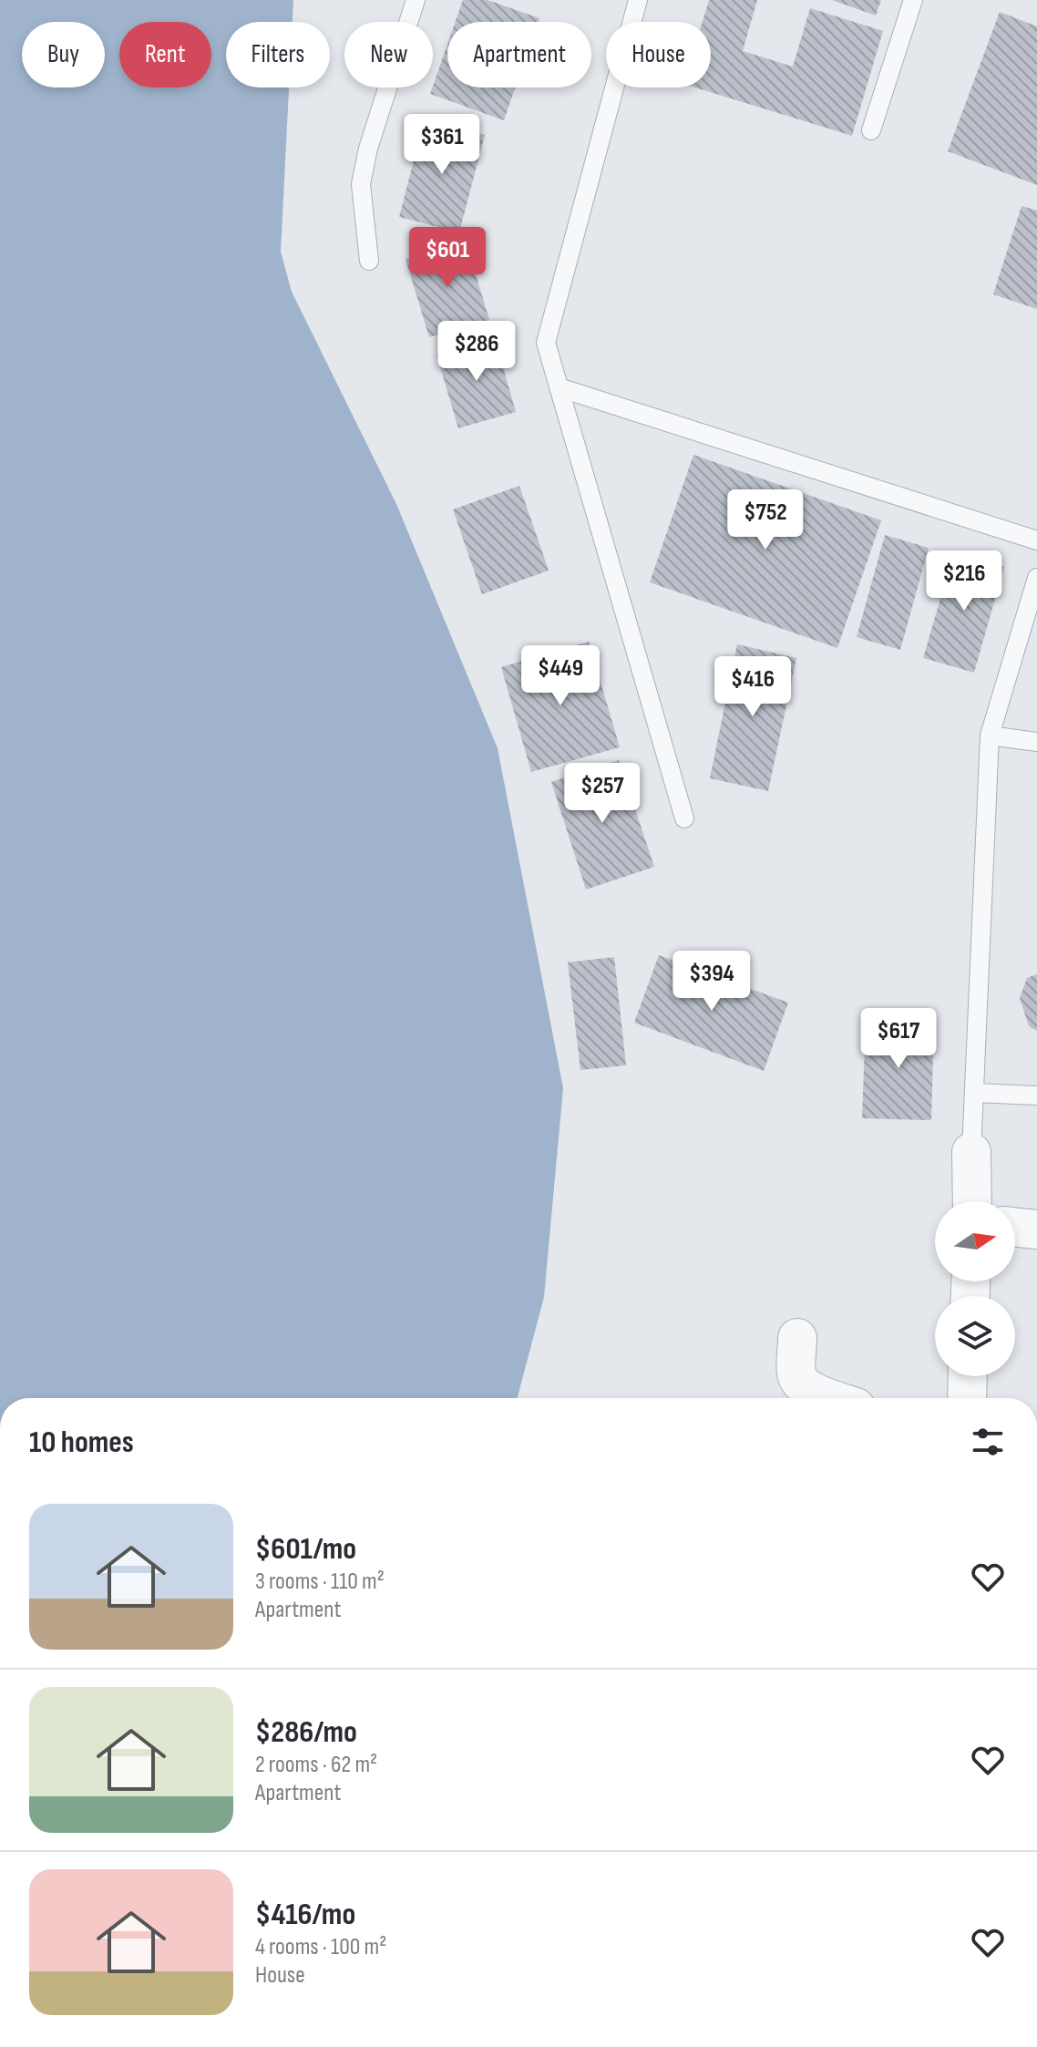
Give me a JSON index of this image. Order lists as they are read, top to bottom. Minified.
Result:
{"north":"right","page":{"chip":["Buy","Rent","Filters","New","Apartment","House"],"price":["$361","$601","$286","$752","$216","$449","$416","$257","$394","$617"],"heading":"10 homes","list":[{"name":"$601/mo","note":"3 rooms · 110 m² · Apartment"},{"name":"$286/mo","note":"2 rooms · 62 m² · Apartment"},{"name":"$416/mo","note":"4 rooms · 100 m² · House"}]}}
